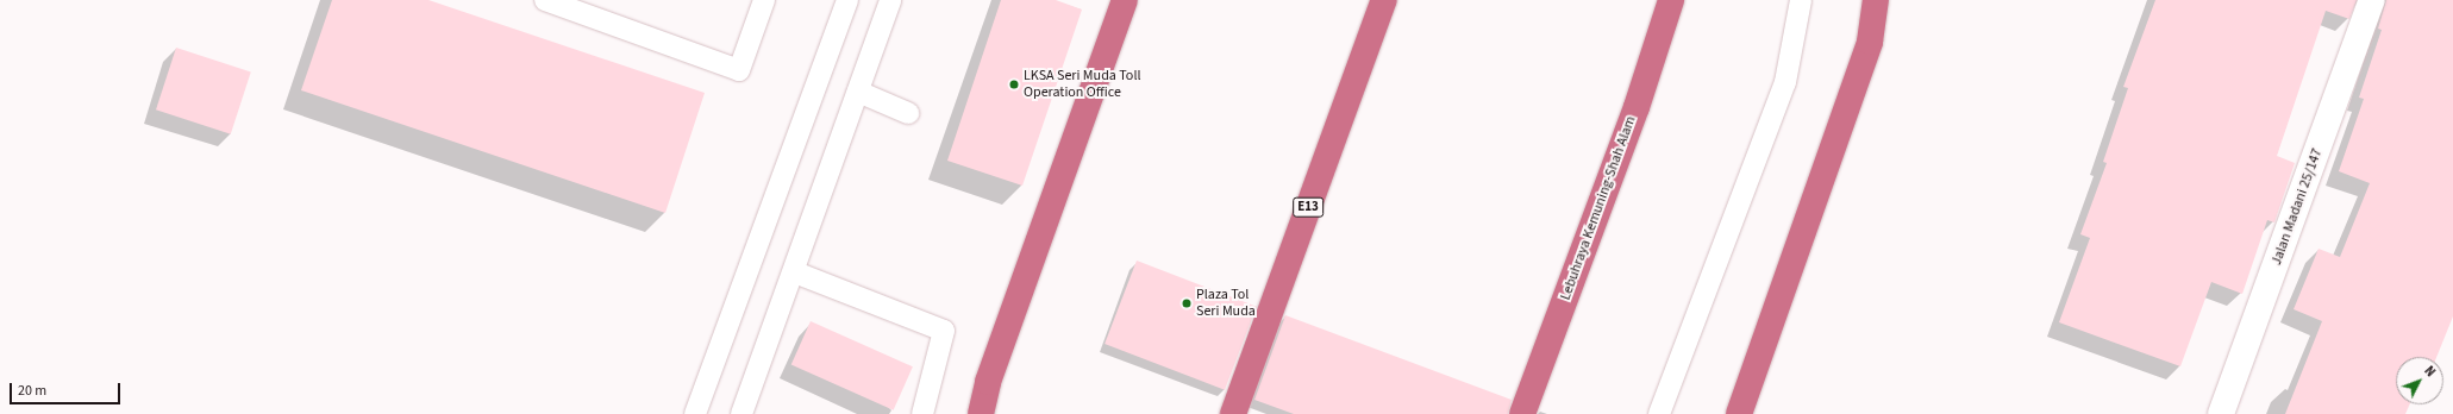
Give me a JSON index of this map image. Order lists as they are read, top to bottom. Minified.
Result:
{"streets":{"highway":["E13","Lebuhraya Kemuning-Shah Alam"],"street":["Jalan Madani 25/147"]},"places":["LKSA Seri Muda Toll Operation Office","Plaza Tol Seri Muda"],"scale_bar":"20 m","north":"top right"}
